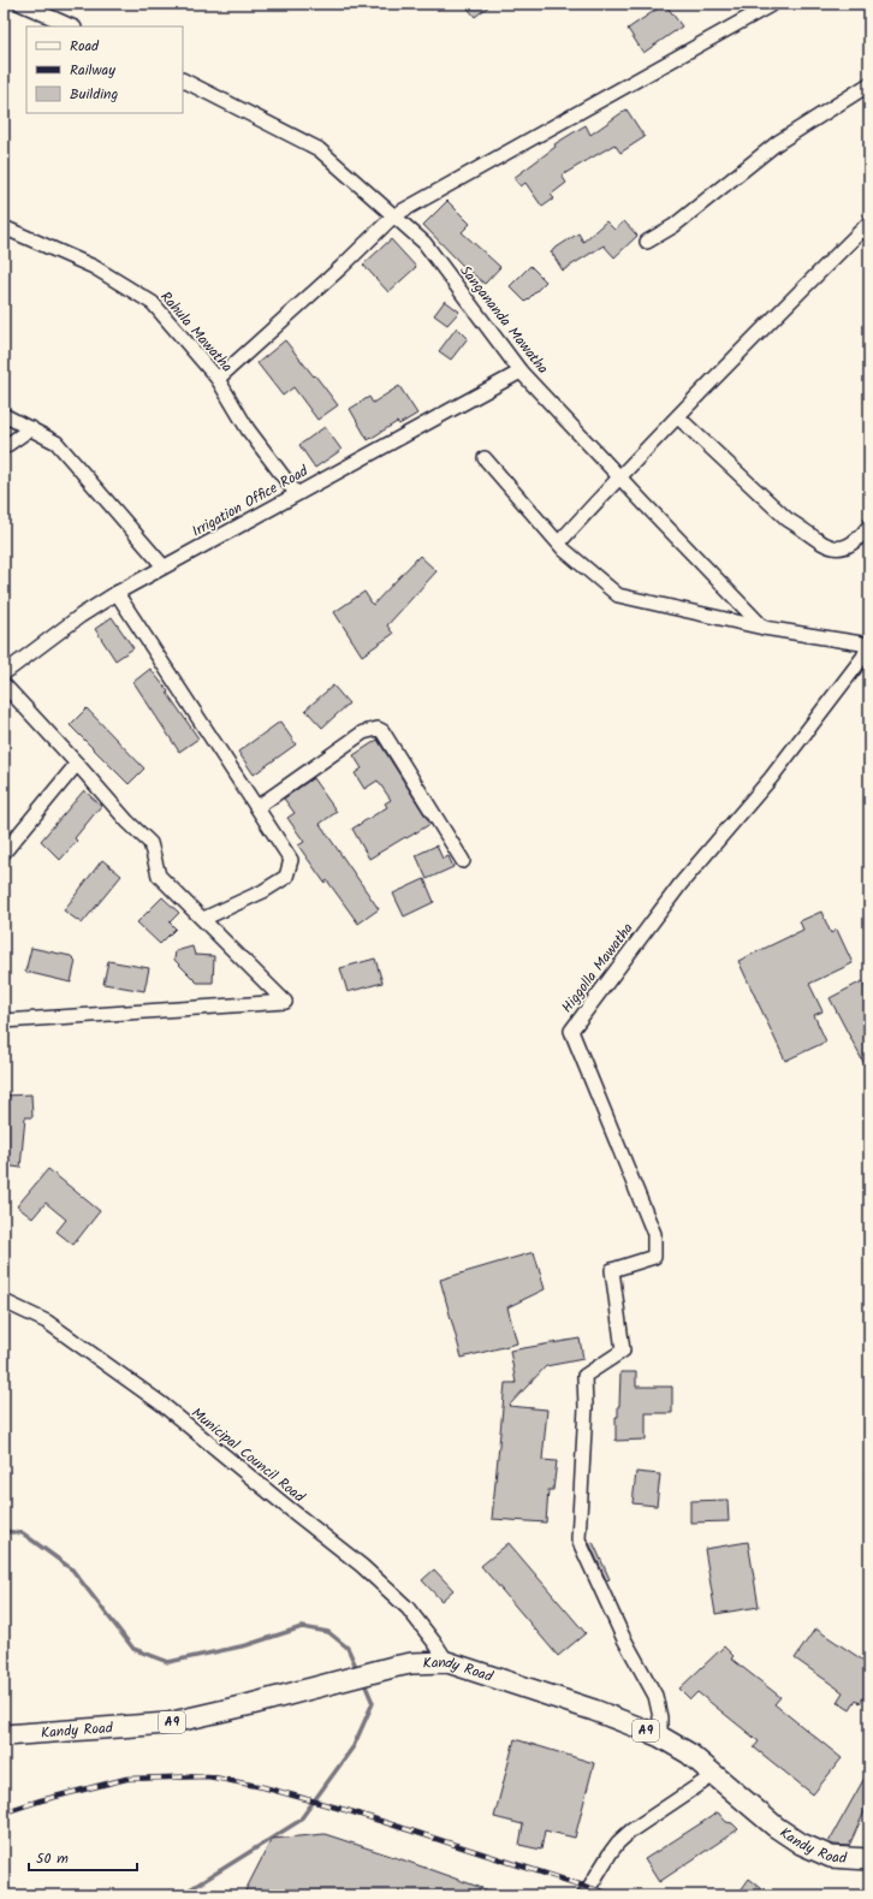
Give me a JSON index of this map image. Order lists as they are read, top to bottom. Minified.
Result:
{"streets":{"highway":["Kandy Road","A9"],"street":["Sangananda Mawatha","Rahula Mawatha","Irrigation Office Road","Higgolla Mawatha","Municipal Council Road"]},"crossings":[["Sangananda Mawatha","Irrigation Office Road"],["Rahula Mawatha","Irrigation Office Road"],["Higgolla Mawatha","Kandy Road"],["Municipal Council Road","Kandy Road"]],"legend":["Road","Railway","Building"],"scale_bar":"50 m"}
